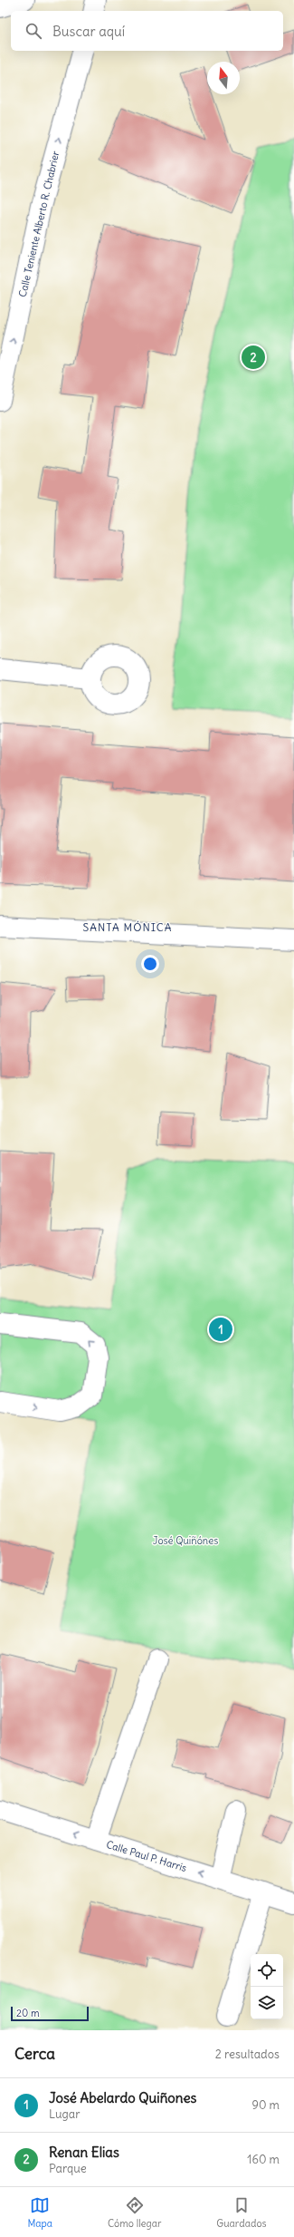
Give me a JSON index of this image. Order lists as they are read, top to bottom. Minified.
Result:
{"streets":{"street":["Calle Teniente Alberto R. Chabrier","Calle Paul P. Harris"]},"one_way":["Calle Teniente Alberto R. Chabrier","Calle Paul P. Harris"],"districts":["SANTA MÓNICA"],"parks":["José Quiñónes"],"scale_bar":"20 m","north":"top","page":{"search":"Buscar aquí","pins":["2","1"],"scale":"20 m","heading":["Cerca","2 resultados"],"list":[{"mark":"1","name":"José Abelardo Quiñones","note":"Lugar","value":"90 m"},{"mark":"2","name":"Renan Elias","note":"Parque","value":"160 m"}],"nav":["Mapa","Cómo llegar","Guardados"]}}
